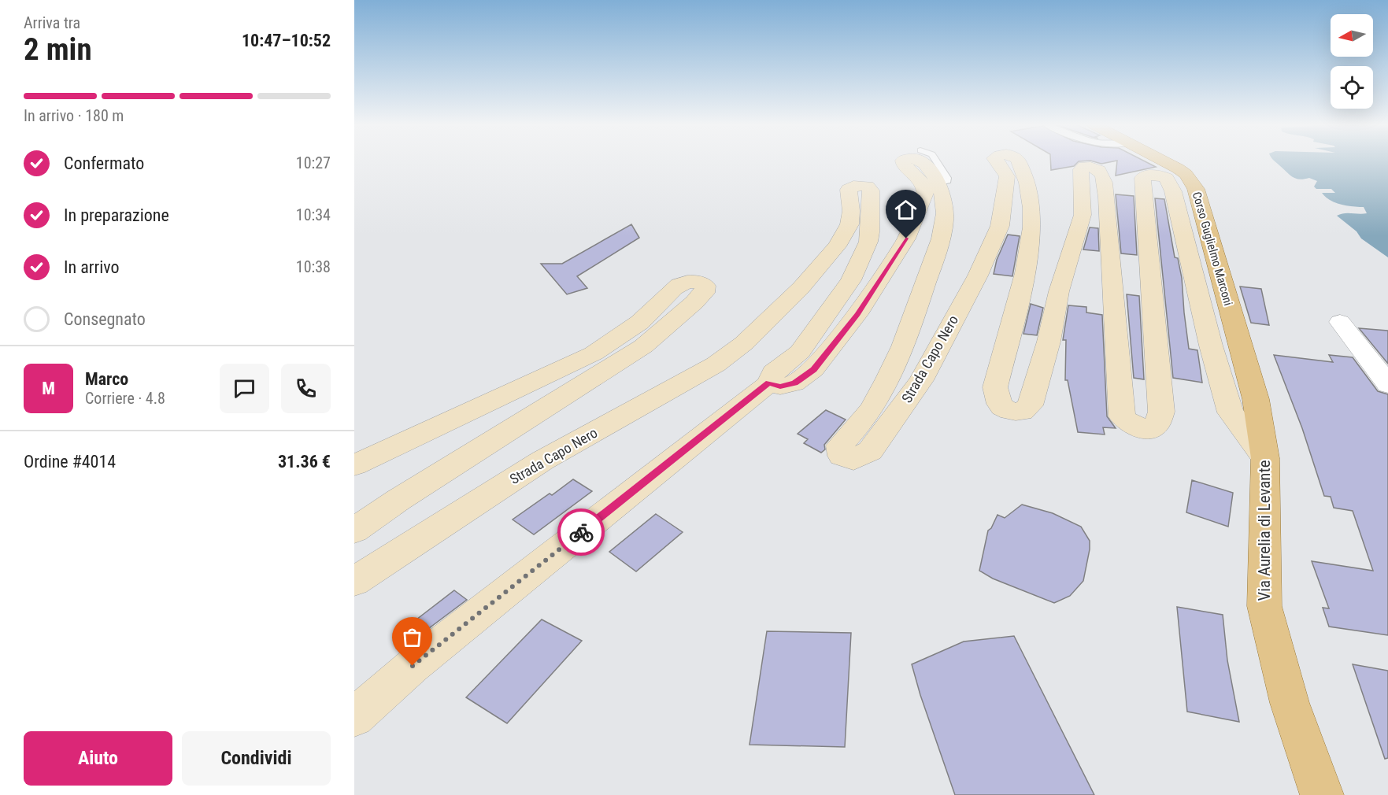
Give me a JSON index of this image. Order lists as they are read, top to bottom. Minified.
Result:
{"streets":{"main road":["Corso Guglielmo Marconi","Via Aurelia di Levante"],"street":["Strada Capo Nero"]},"crossings":[["Corso Guglielmo Marconi","Via Aurelia di Levante"],["Strada Capo Nero","Via Aurelia di Levante"]],"north":"left","page":{"heading":["2 min","Arriva tra","10:47–10:52"],"panel":["Marco","Corriere · 4.8","Ordine #4014","31.36 €"],"bar":"In arrivo · 180 m","list":[["Confermato","10:27"],["In preparazione","10:34"],["In arrivo","10:38"],"Consegnato"],"round":"M","buttons":["Aiuto","Condividi"]}}
